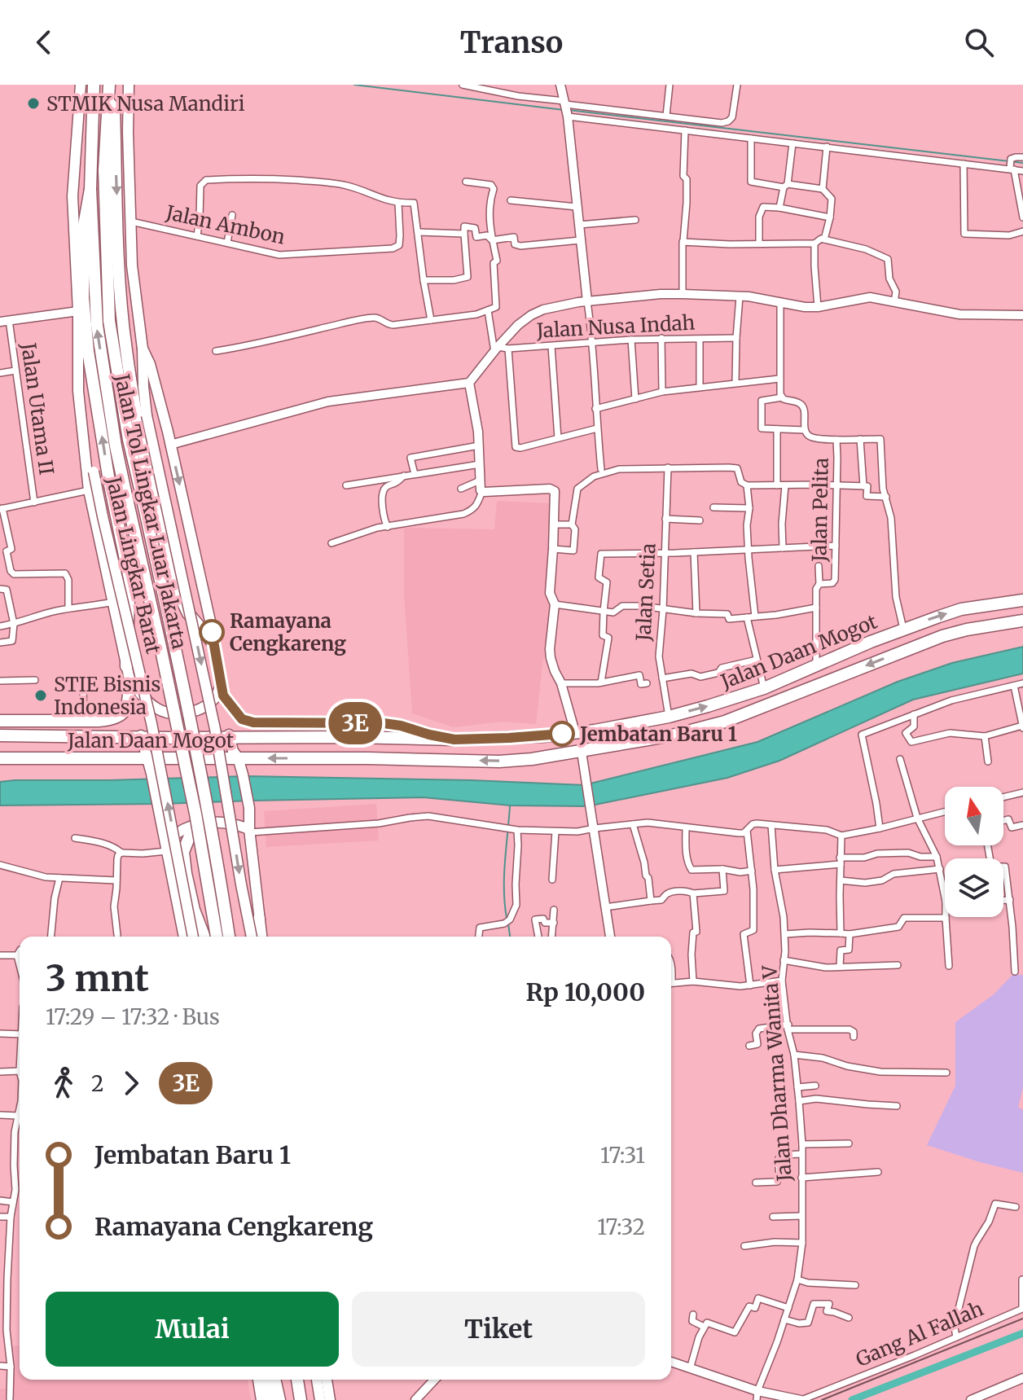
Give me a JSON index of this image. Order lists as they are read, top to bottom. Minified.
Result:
{"streets":{"highway":["Jalan Tol Lingkar Luar Jakarta","Jalan Daan Mogot"],"main road":["Jalan Lingkar Barat"],"street":["Jalan Ambon","Jalan Nusa Indah","Jalan Utama II","Jalan Pelita","Jalan Setia","Jalan Dharma Wanita V","Gang Al Fallah"]},"crossings":[["Jalan Pelita","Jalan Daan Mogot"],["Jalan Setia","Jalan Daan Mogot"]],"places":["STMIK Nusa Mandiri","Ramayana Cengkareng","STIE Bisnis Indonesia","Jembatan Baru 1"],"lines":["bus line 3E"],"north":"top","page":{"header":"Transo","on_map":"3E","heading":["3 mnt","17:29 – 17:32 · Bus","Rp 10,000"],"legs":["2","3E"],"list":[{"name":"Jembatan Baru 1","value":"17:31"},{"name":"Ramayana Cengkareng","value":"17:32"}],"buttons":["Mulai","Tiket"]}}
